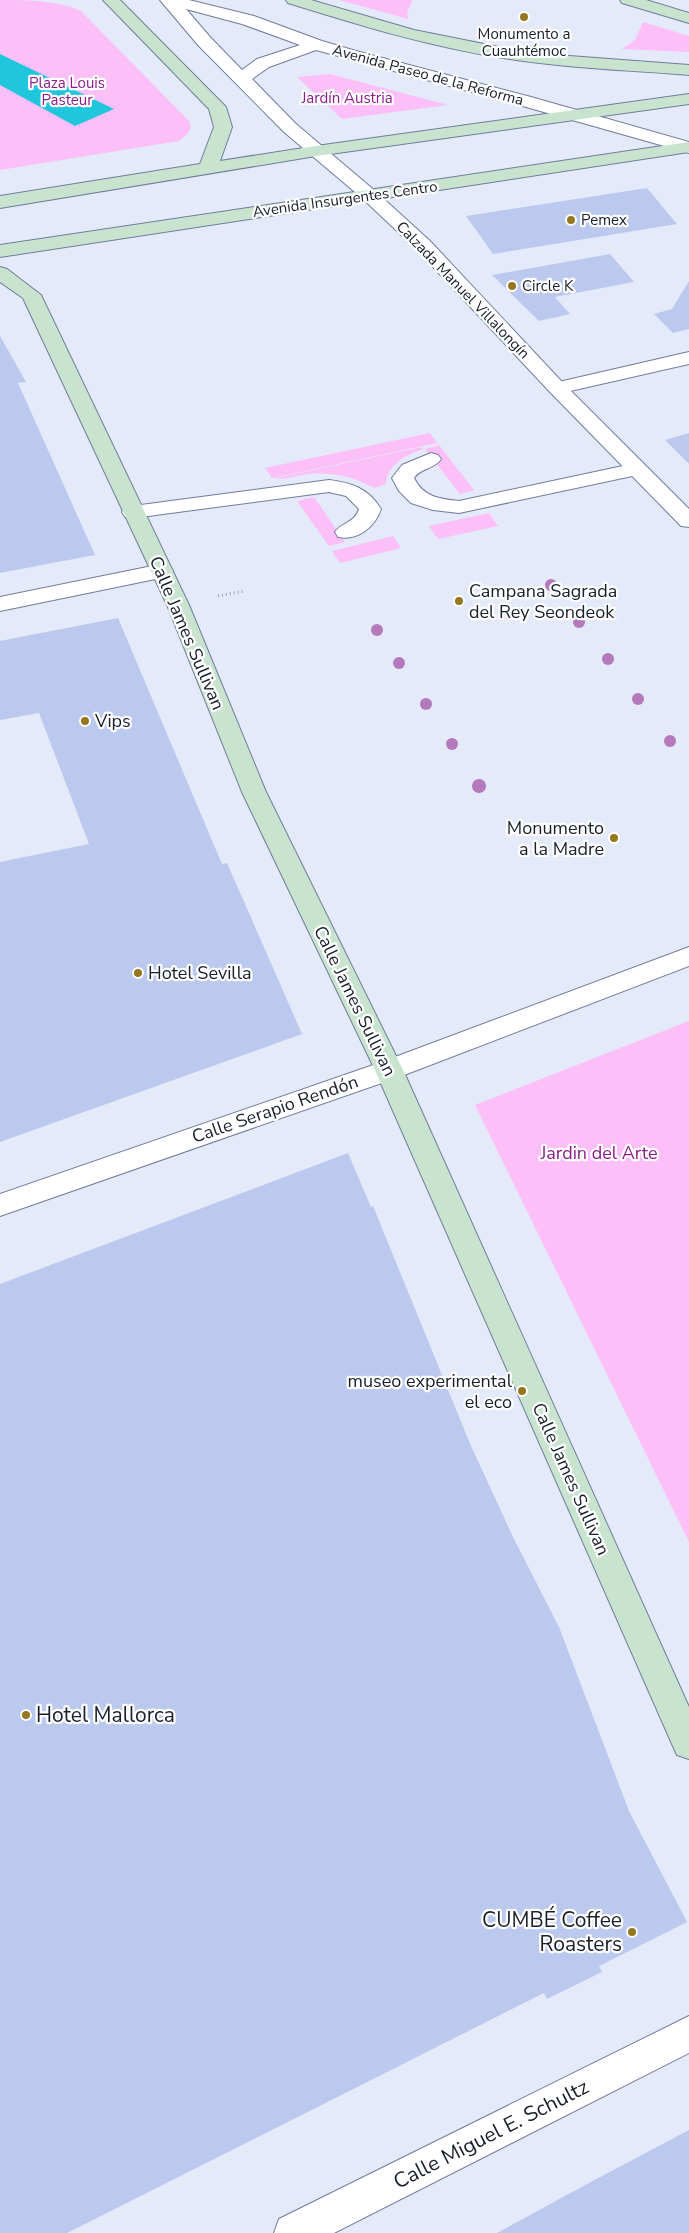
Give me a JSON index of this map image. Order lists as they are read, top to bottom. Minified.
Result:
{"streets":{"main road":["Avenida Paseo de la Reforma","Avenida Insurgentes Centro","Calle James Sullivan"],"street":["Calzada Manuel Villalongín","Calle Serapio Rendón","Calle Miguel E. Schultz"]},"crossings":[["Avenida Paseo de la Reforma","Avenida Insurgentes Centro"],["Avenida Paseo de la Reforma","Calzada Manuel Villalongín"],["Avenida Insurgentes Centro","Calzada Manuel Villalongín"],["Calle James Sullivan","Calle Serapio Rendón"]],"parks":["Plaza Louis Pasteur","Jardín Austria","Jardin del Arte"],"places":["Monumento a Cuauhtémoc","Pemex","Circle K","Campana Sagrada del Rey Seondeok","Vips","Monumento a la Madre","Hotel Sevilla","museo experimental el eco","Hotel Mallorca","CUMBÉ Coffee Roasters"]}
